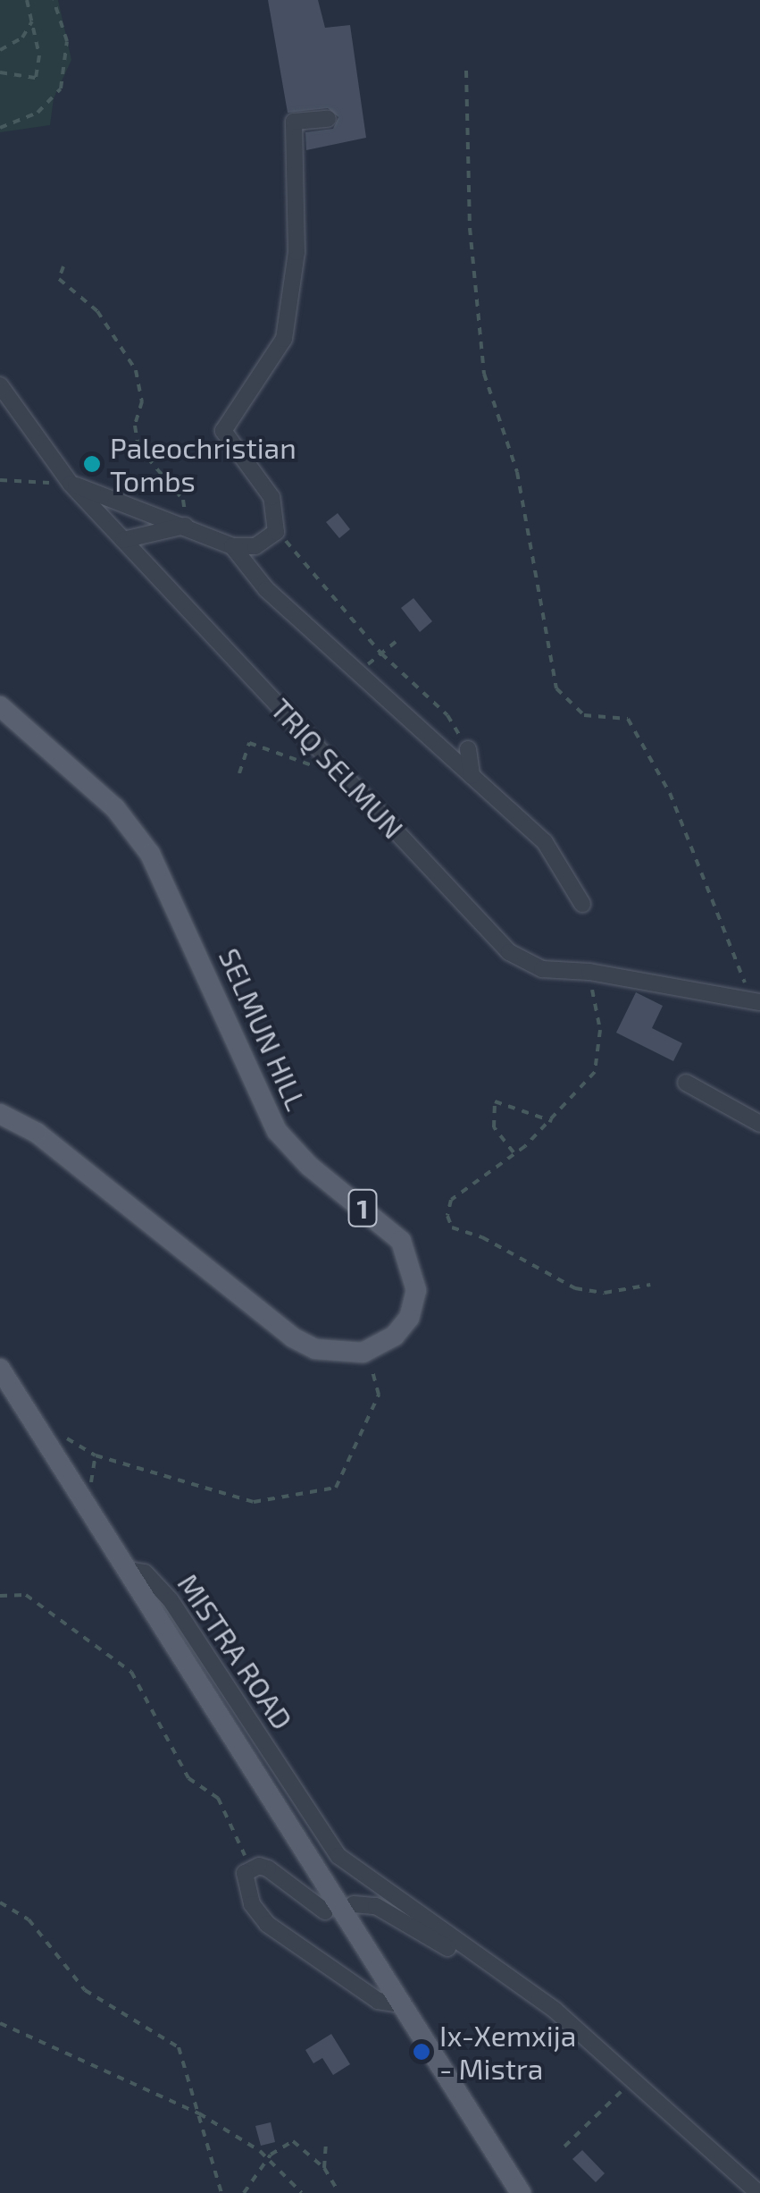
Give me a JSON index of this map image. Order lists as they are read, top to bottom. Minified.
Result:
{"streets":{"main road":["SELMUN HILL","1","MISTRA ROAD"],"street":["TRIQ SELMUN"]},"places":["Paleochristian Tombs","Ix-Xemxija - Mistra"]}
